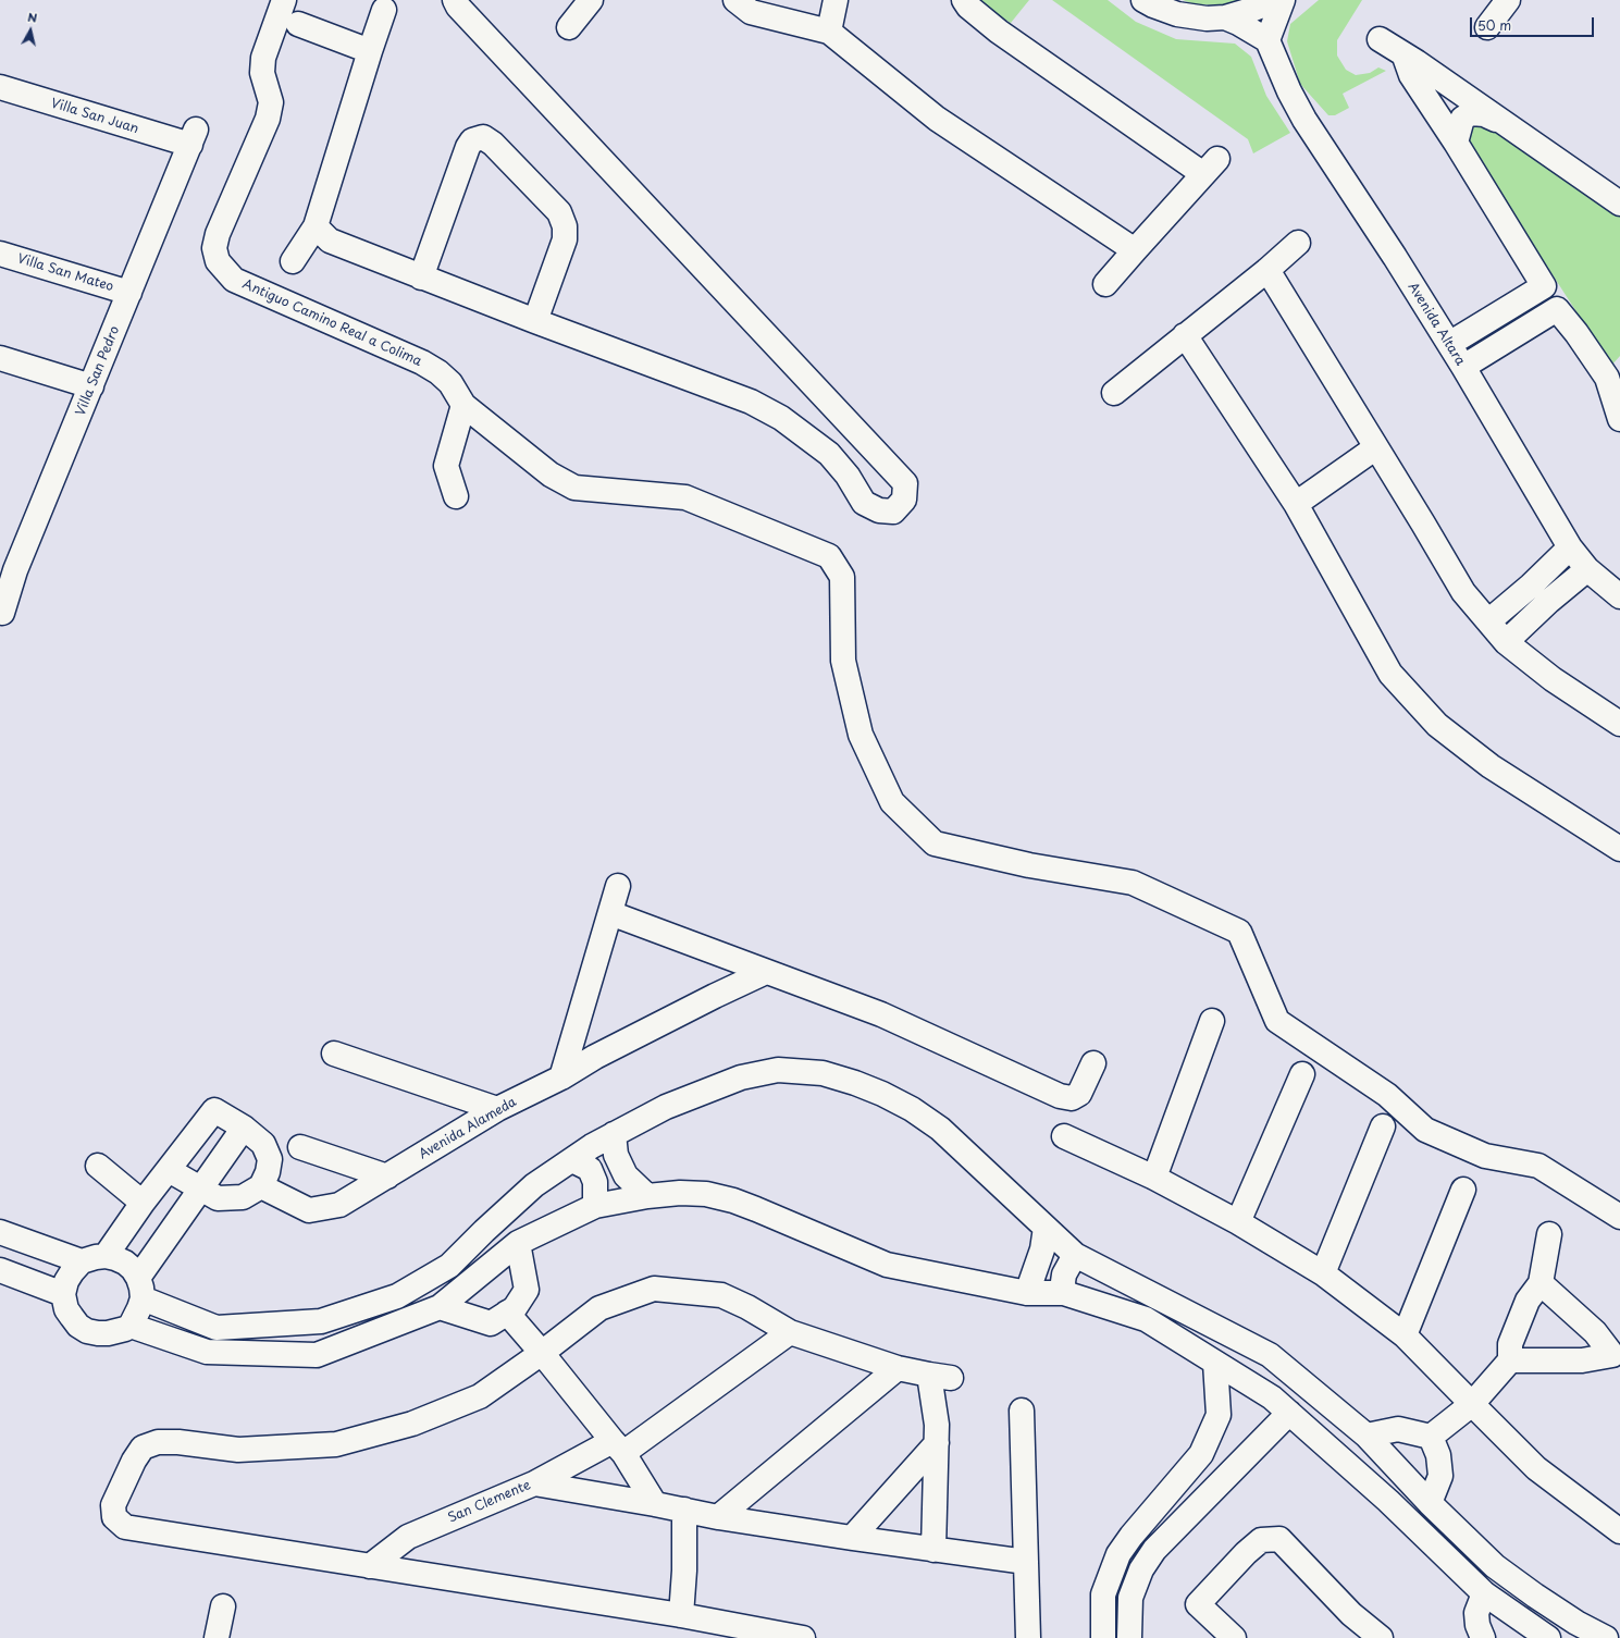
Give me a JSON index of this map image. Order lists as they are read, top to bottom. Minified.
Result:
{"streets":{"street":["Villa San Juan","Villa San Mateo","Antiguo Camino Real a Colima","Avenida Altara","Villa San Pedro","Avenida Alameda","San Clemente"]},"crossings":[["Villa San Juan","Villa San Pedro"],["Villa San Mateo","Villa San Pedro"]],"scale_bar":"50 m","north":"top"}
